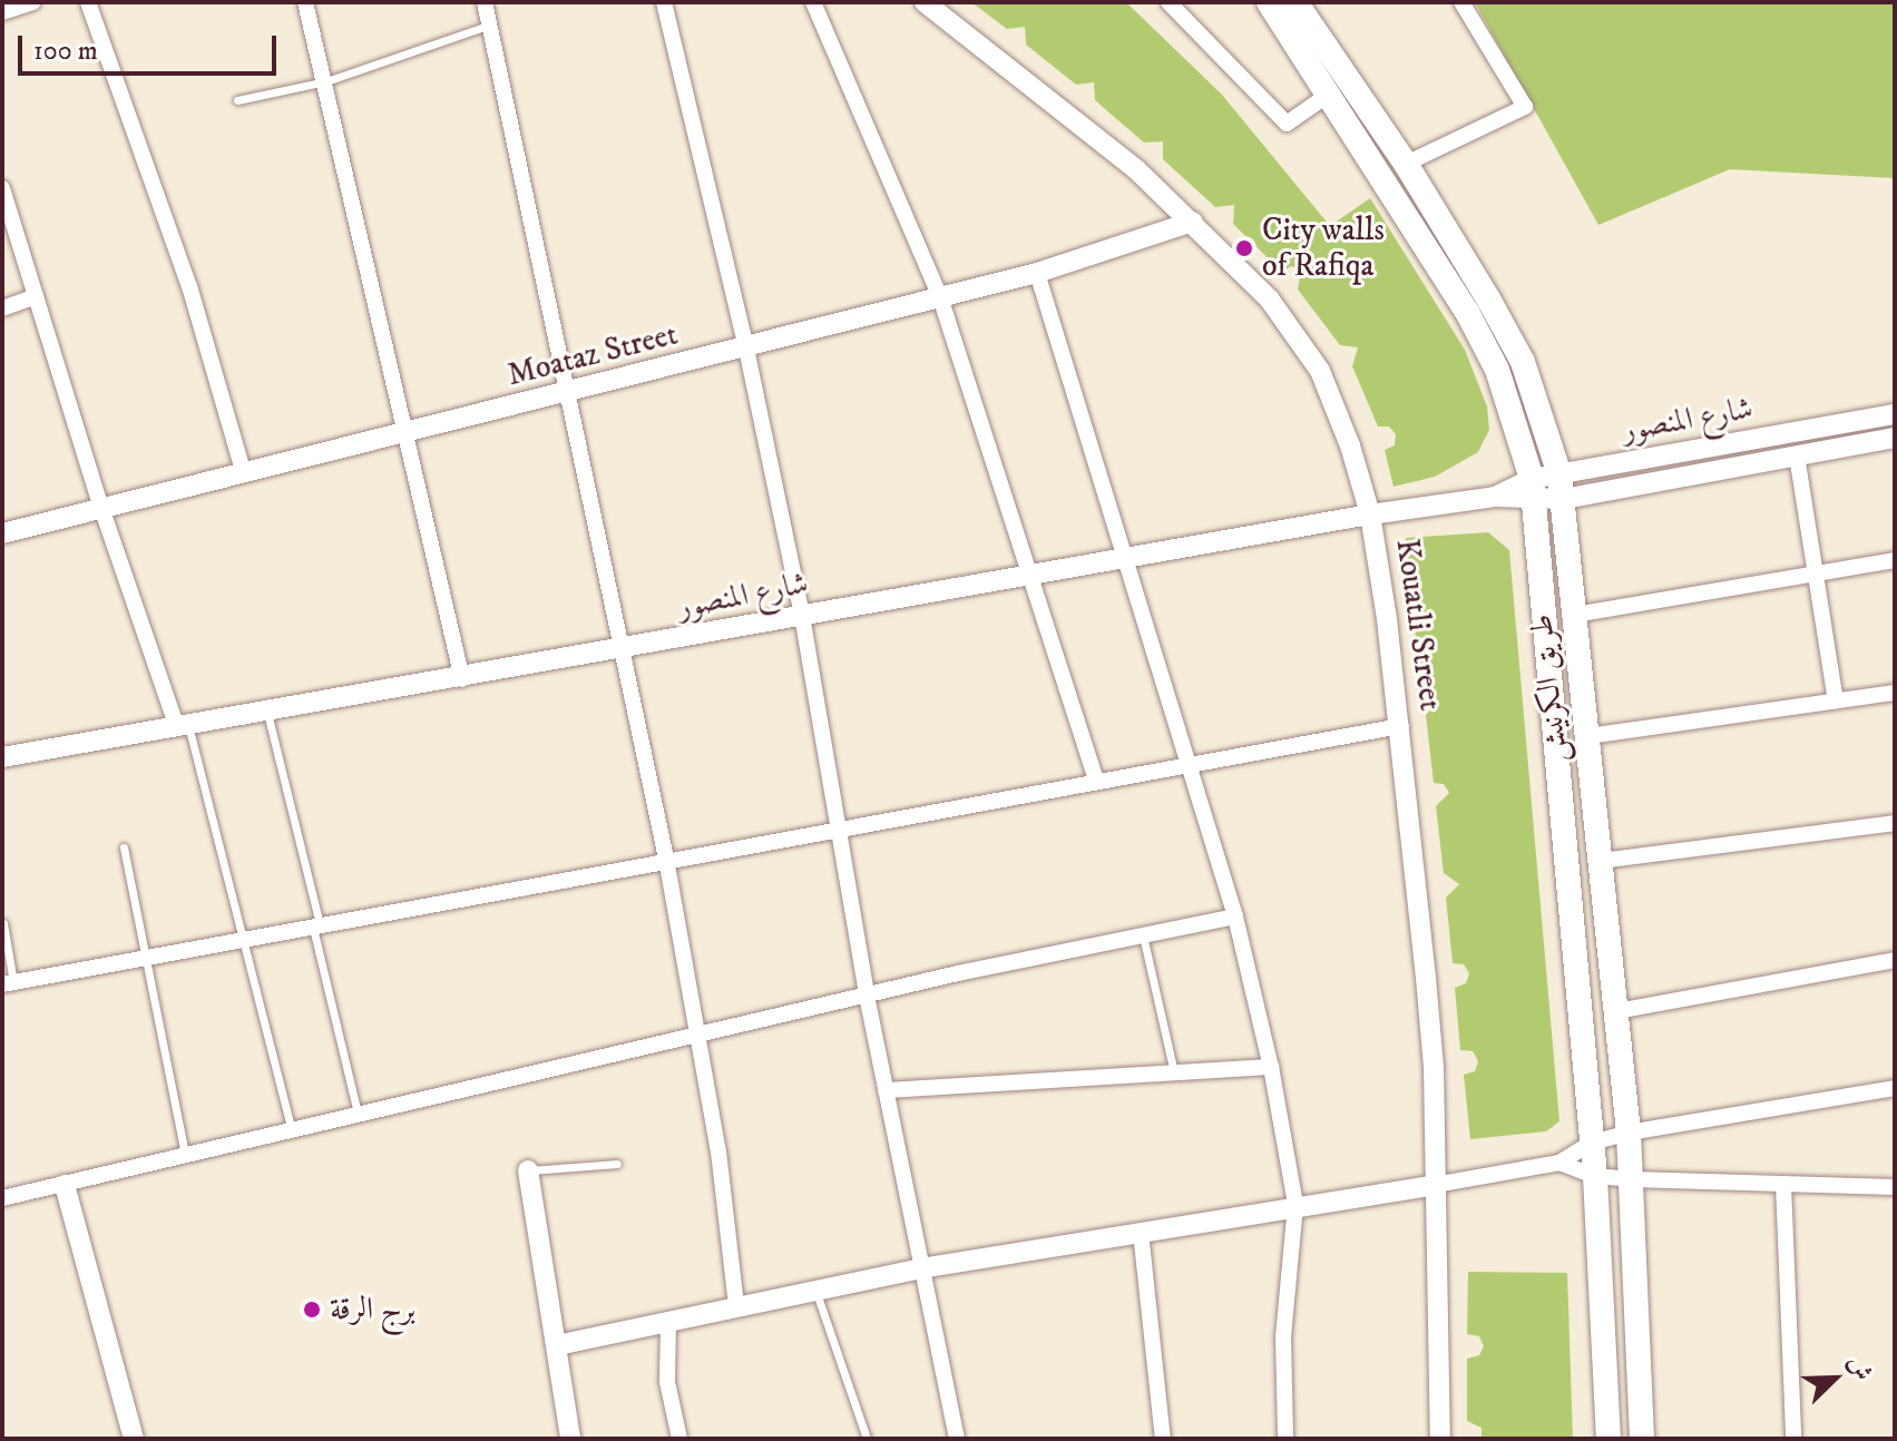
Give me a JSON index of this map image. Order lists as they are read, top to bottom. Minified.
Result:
{"streets":{"main road":["طريق الكرنيش"],"street":["Moataz Street","شارع المنصور","Kouatli Street"]},"crossings":[["Moataz Street","Kouatli Street"],["شارع المنصور","Kouatli Street"],["شارع المنصور","طريق الكرنيش"]],"places":["City walls of Rafiqa","برج الرقة"],"scale_bar":"100 m","north":"top right"}
